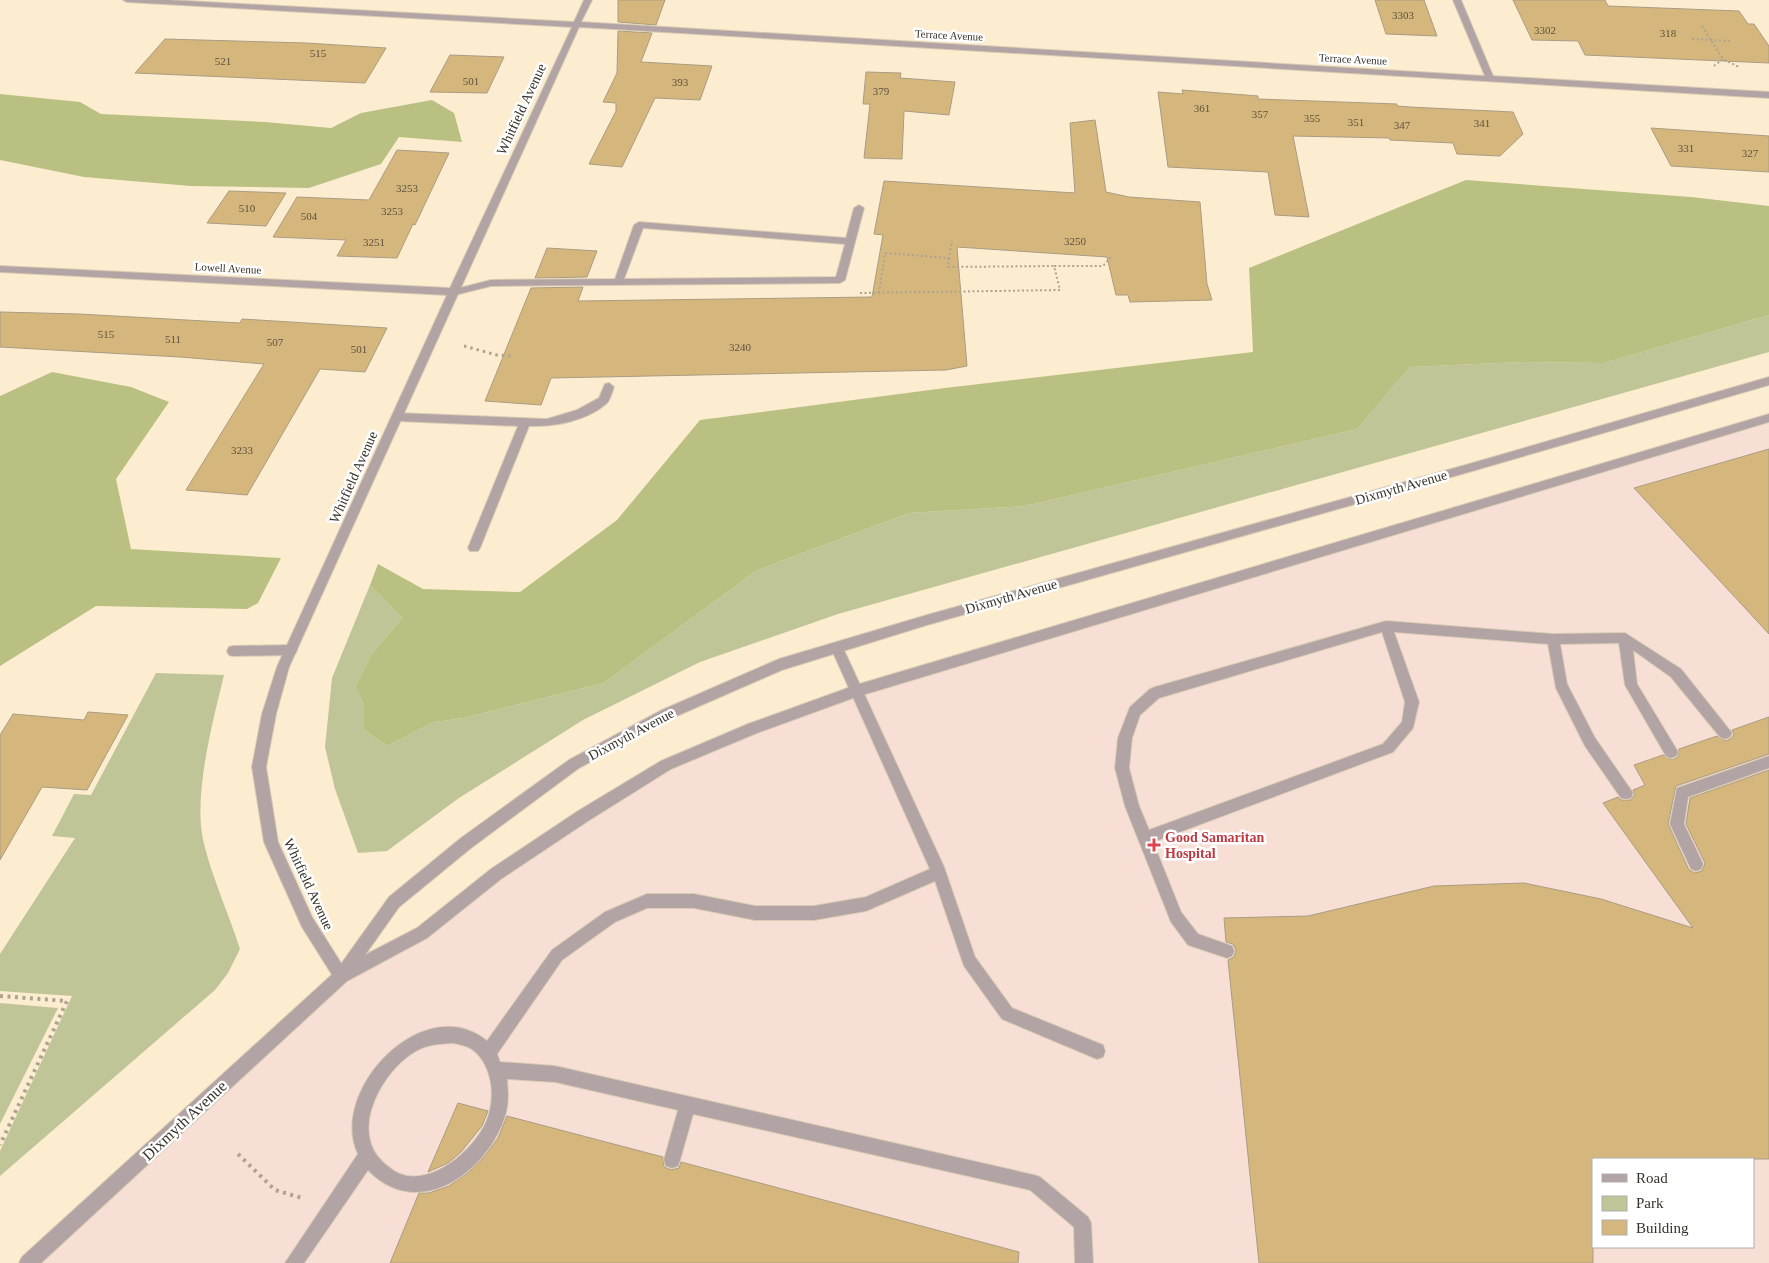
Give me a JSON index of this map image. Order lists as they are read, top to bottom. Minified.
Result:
{"streets":{"street":["Terrace Avenue","Whitfield Avenue","Lowell Avenue","Dixmyth Avenue"]},"crossings":[["Terrace Avenue","Whitfield Avenue"],["Whitfield Avenue","Lowell Avenue"],["Whitfield Avenue","Dixmyth Avenue"]],"places":{"health":["Good Samaritan Hospital"]},"house_numbers":["3303","3302","318","515","521","501","393","379","361","357","355","351","341","347","331","327","3253","510","3253","504","3250","3251","515","511","507","3240","501","3233"],"legend":["Road","Park","Building"]}
